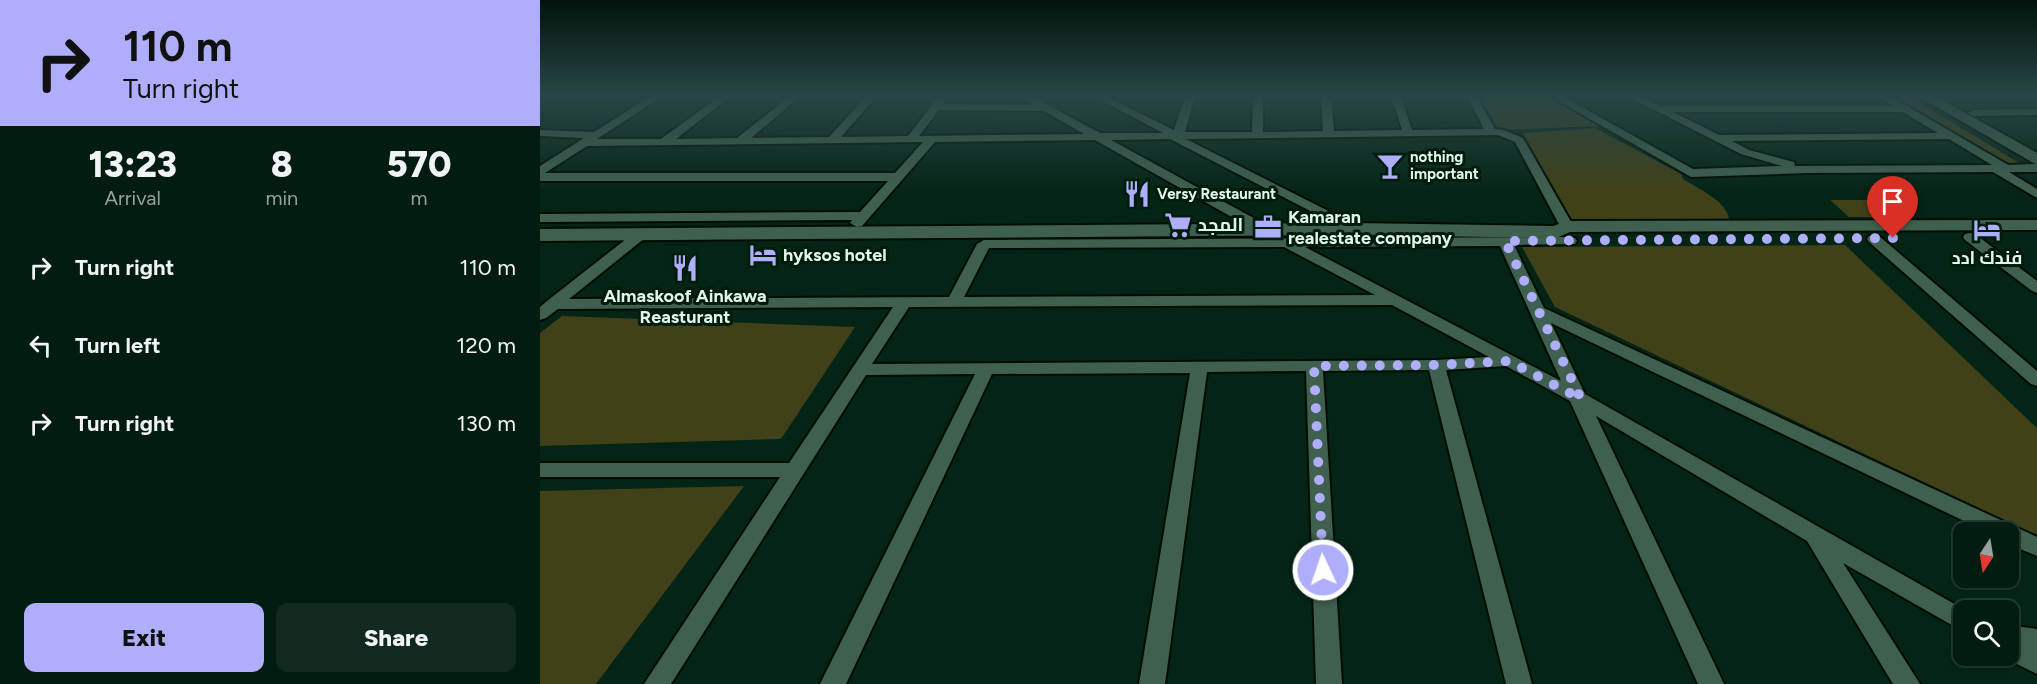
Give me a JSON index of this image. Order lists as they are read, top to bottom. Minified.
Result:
{"places":{"bar":["nothing important"],"restaurant":["Versy Restaurant","Almaskoof Ainkawa Reasturant"],"supermarket":["المجد"],"office":["Kamaran realestate company"],"hotel":["فندك ادد","hyksos hotel"]},"north":"bottom","page":{"turn":["110 m","Turn right"],"eta":["13:23","Arrival","8","min","570","m"],"list":[{"name":"Turn right","value":"110 m"},{"name":"Turn left","value":"120 m"},{"name":"Turn right","value":"130 m"}],"buttons":["Exit","Share"]}}
